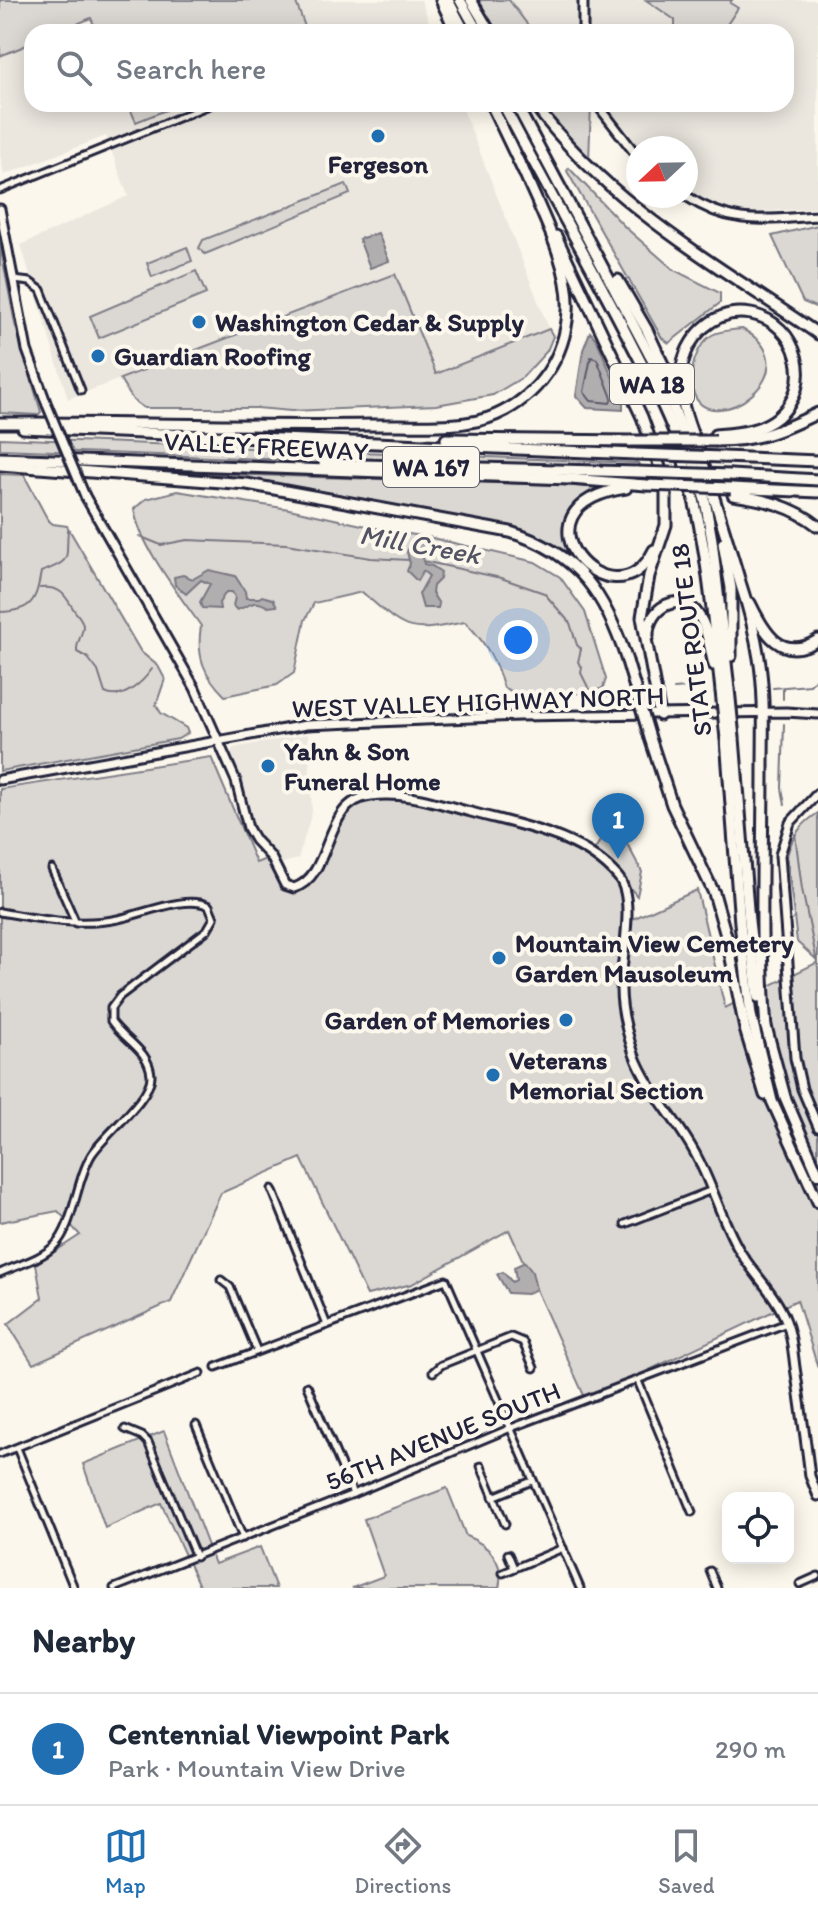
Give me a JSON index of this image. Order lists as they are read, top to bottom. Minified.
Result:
{"streets":{"highway":["WA 18","VALLEY FREEWAY","WA 167","STATE ROUTE 18"],"main road":["WEST VALLEY HIGHWAY NORTH"],"street":["56TH AVENUE SOUTH"]},"crossings":[["VALLEY FREEWAY","WA 167"]],"water":["Mill Creek"],"places":["Fergeson","Washington Cedar & Supply","Guardian Roofing","Yahn & Son Funeral Home","Mountain View Cemetery Garden Mausoleum","Garden of Memories","Veterans Memorial Section"],"north":"left","page":{"search":"Search here","pins":"1","heading":"Nearby","list":[{"mark":"1","name":"Centennial Viewpoint Park","note":"Park · Mountain View Drive","value":"290 m"}],"nav":["Map","Directions","Saved"]}}
